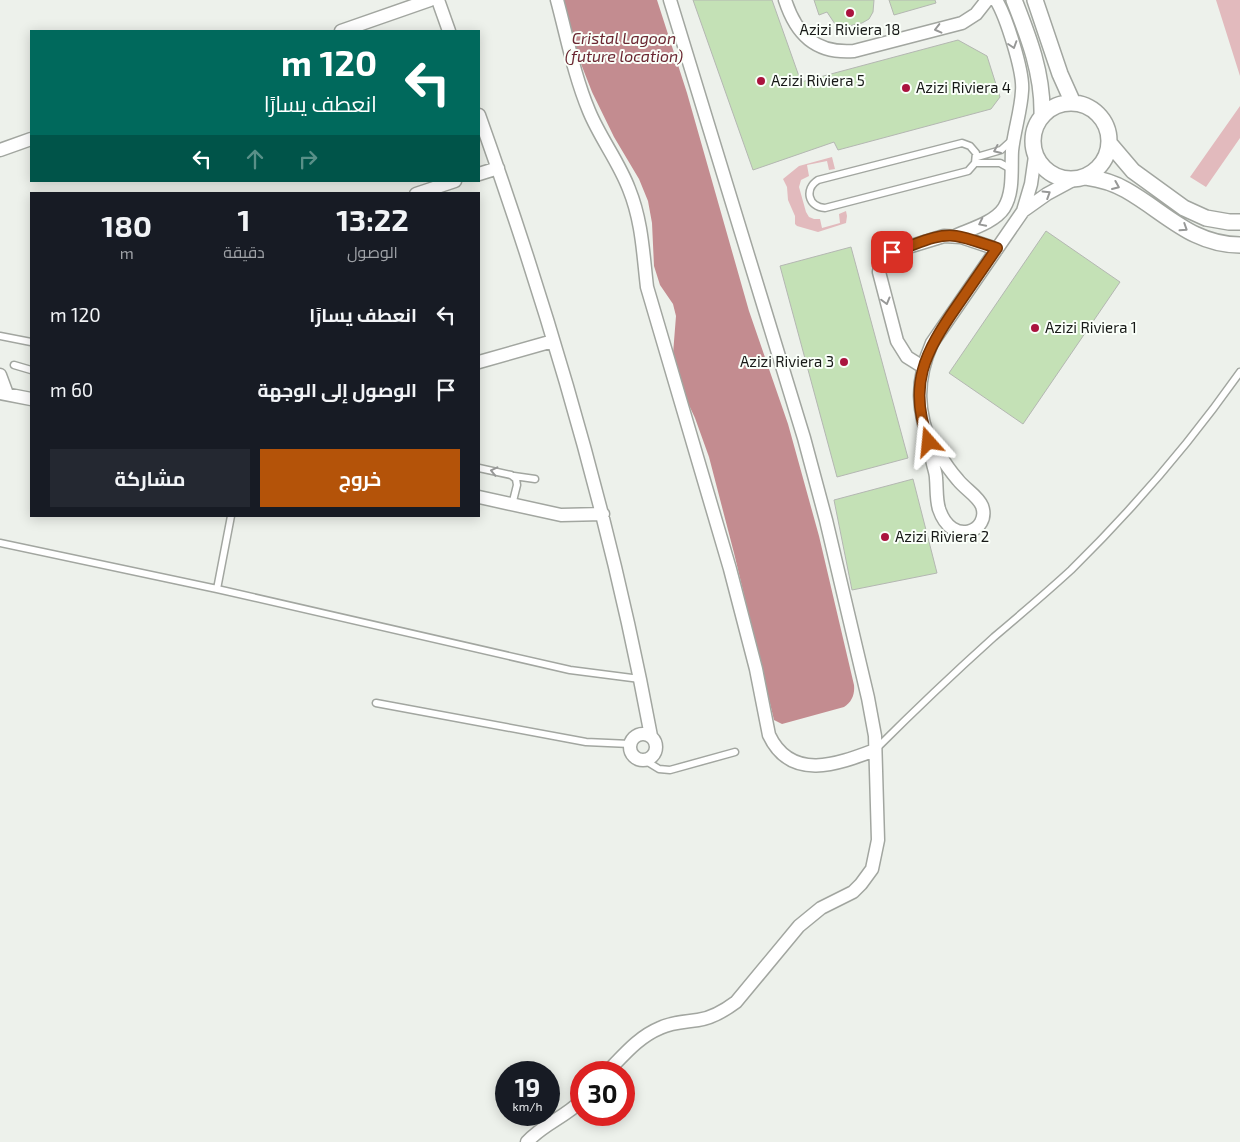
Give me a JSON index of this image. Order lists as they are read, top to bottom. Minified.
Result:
{"water":["Cristal Lagoon (future location)"],"places":["Azizi Riviera 18","Azizi Riviera 5","Azizi Riviera 4","Azizi Riviera 1","Azizi Riviera 3","Azizi Riviera 2"],"page":{"turn":["120 m","انعطف يسارًا"],"eta":["13:22","الوصول","1","دقيقة","180","m"],"list":[{"name":"انعطف يسارًا","value":"120 m"},{"name":"الوصول إلى الوجهة","value":"60 m"}],"buttons":["خروج","مشاركة"],"speed":"19 km/h","limit":"30"}}
